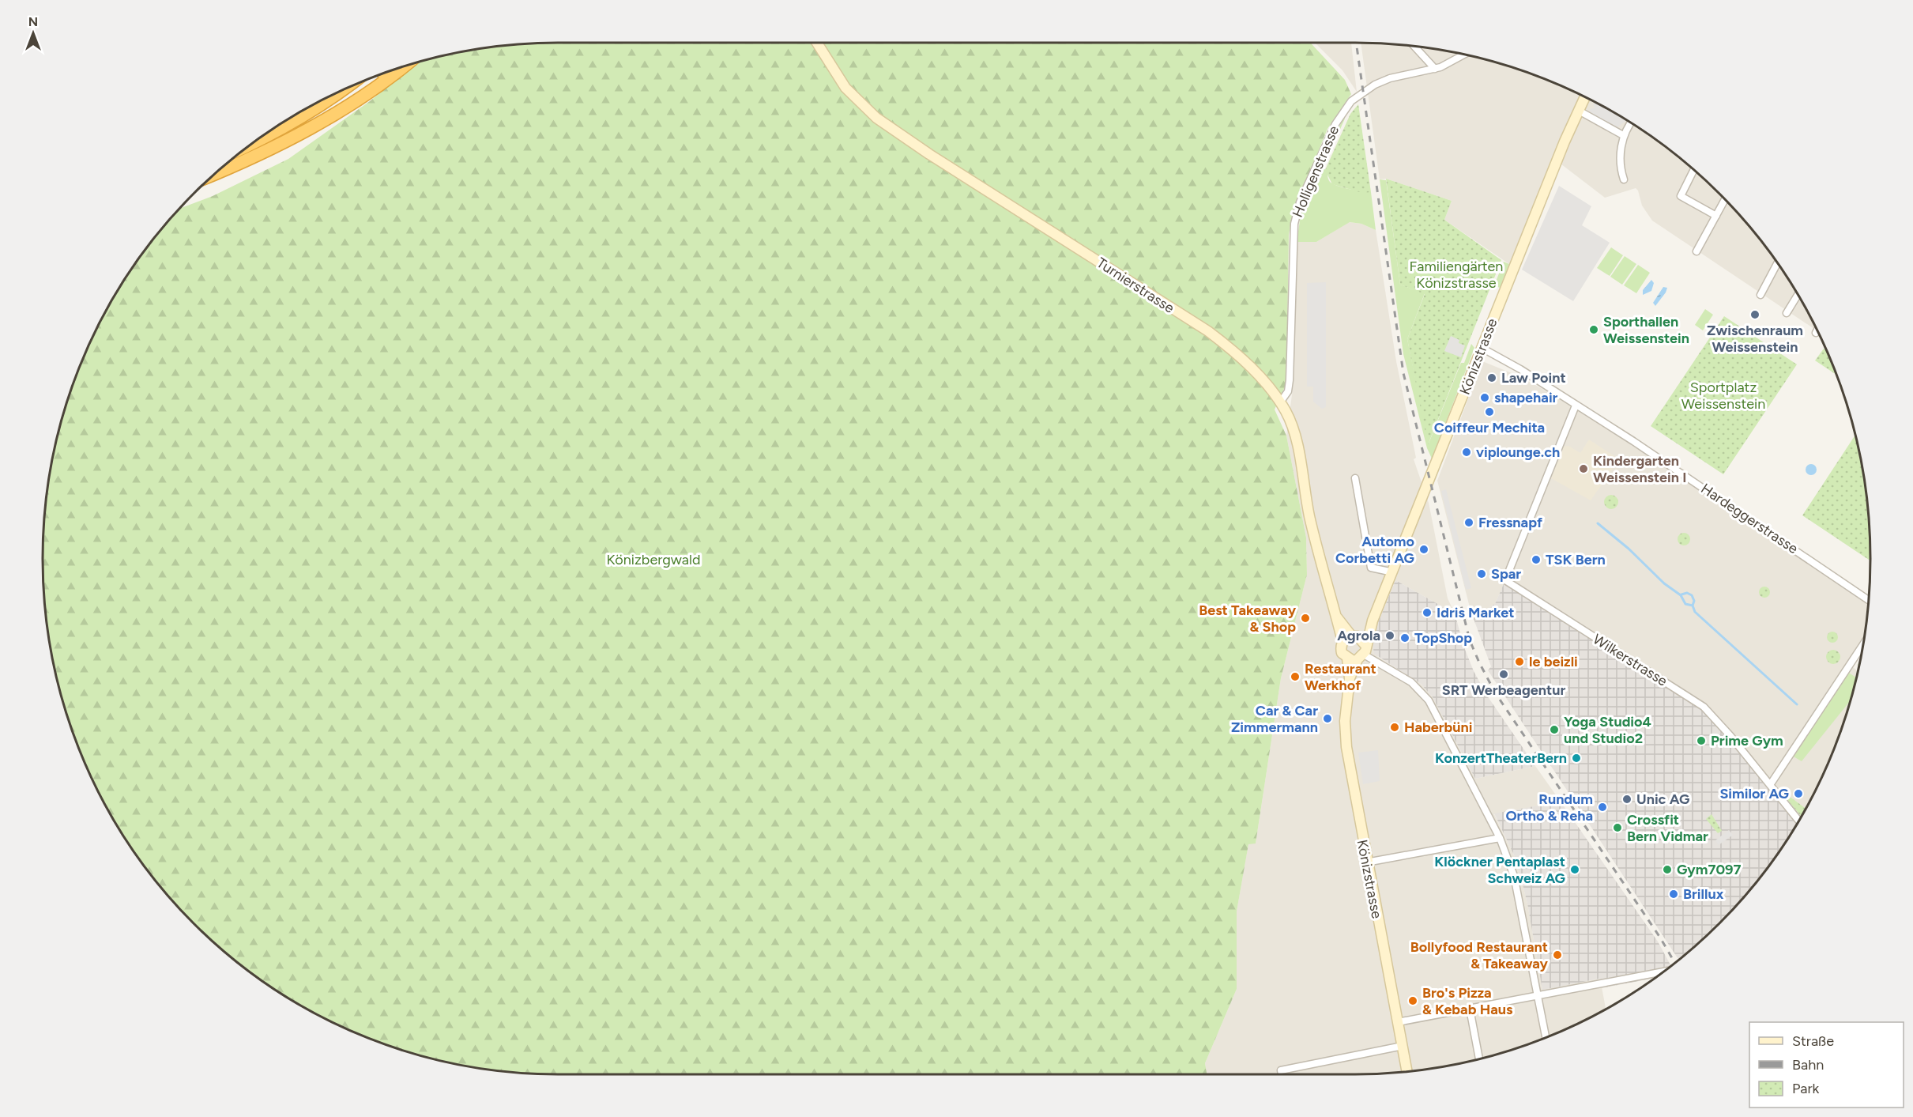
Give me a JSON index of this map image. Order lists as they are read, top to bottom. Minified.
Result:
{"streets":{"main road":["Turnierstrasse","Könizstrasse"],"street":["Holligenstrasse","Hardeggerstrasse","Wilkerstrasse"]},"crossings":[["Holligenstrasse","Turnierstrasse"],["Turnierstrasse","Könizstrasse"],["Könizstrasse","Hardeggerstrasse"],["Hardeggerstrasse","Wilkerstrasse"]],"parks":["Familiengärten Könizstrasse","Sportplatz Weissenstein","Könizbergwald"],"places":["Zwischenraum Weissenstein","Sporthallen Weissenstein","Law Point","shapehair","Coiffeur Mechita","viplounge.ch","Kindergarten Weissenstein I","Fressnapf","Automo Corbetti AG","TSK Bern","Spar","Idris Market","Best Takeaway & Shop","Agrola","TopShop","le beizli","SRT Werbeagentur","Restaurant Werkhof","Car & Car Zimmermann","Haberbüni","Yoga Studio4 und Studio2","Prime Gym","KonzertTheaterBern","Similor AG","Unic AG","Rundum Ortho & Reha","Crossfit Bern Vidmar","Klöckner Pentaplast Schweiz AG","Gym7097","Brillux","Bollyfood Restaurant & Takeaway","Bro's Pizza & Kebab Haus"],"legend":["Straße","Bahn","Park"],"north":"top"}
